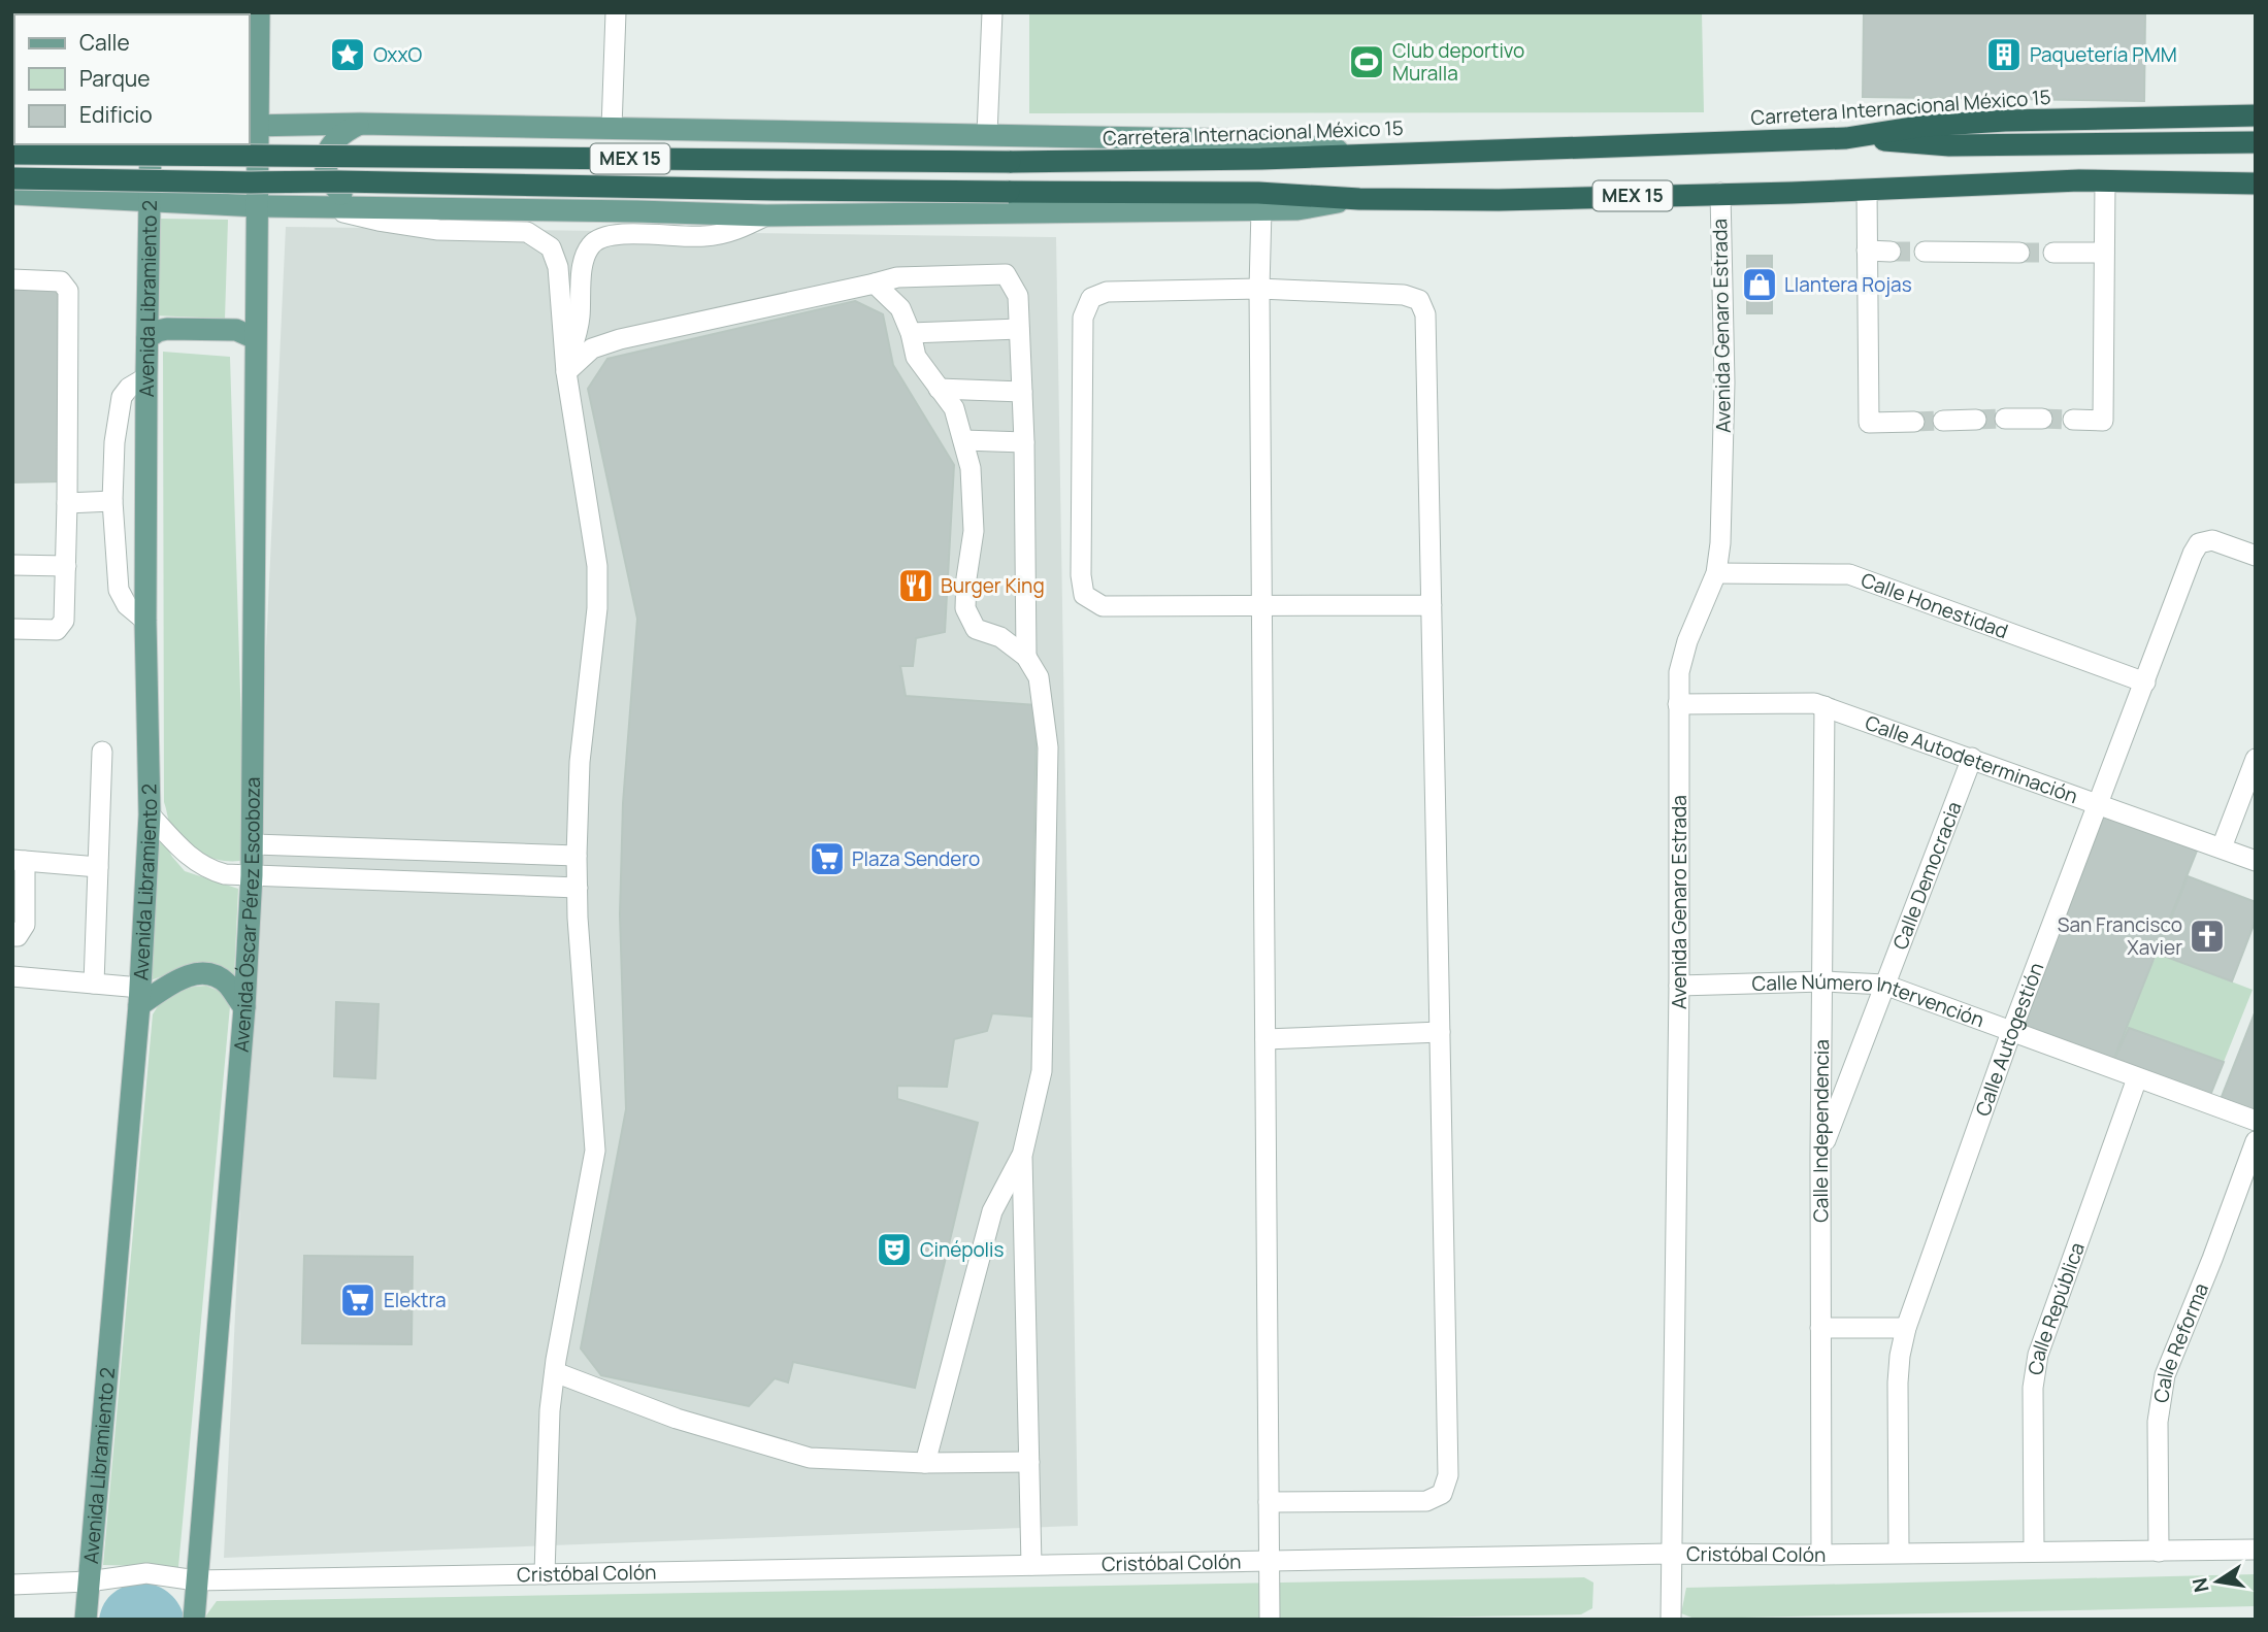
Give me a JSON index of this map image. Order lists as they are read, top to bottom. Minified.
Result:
{"streets":{"highway":["Carretera Internacional México 15","MEX 15"],"main road":["Avenida Libramiento 2","Avenida Óscar Pérez Escoboza"],"street":["Avenida Genaro Estrada","Calle Honestidad","Calle Autodeterminación","Calle Democracia","Calle Número Intervención","Calle Autogestión","Calle Independencia","Calle República","Calle Reforma","Cristóbal Colón"]},"crossings":[["Carretera Internacional México 15","MEX 15"],["MEX 15","Avenida Genaro Estrada"],["Avenida Libramiento 2","Cristóbal Colón"],["Avenida Genaro Estrada","Calle Honestidad"],["Avenida Genaro Estrada","Calle Autodeterminación"],["Avenida Genaro Estrada","Calle Número Intervención"],["Avenida Genaro Estrada","Cristóbal Colón"],["Calle Honestidad","Calle Autogestión"],["Calle Autodeterminación","Calle Democracia"],["Calle Autodeterminación","Calle Autogestión"],["Calle Autodeterminación","Calle Independencia"],["Calle Democracia","Calle Número Intervención"],["Calle Democracia","Calle Independencia"],["Avenida Óscar Pérez Escoboza","Cristóbal Colón"],["Calle Número Intervención","Calle Autogestión"],["Calle Número Intervención","Calle Independencia"],["Calle Número Intervención","Calle República"],["Calle Autogestión","Cristóbal Colón"],["Calle Independencia","Cristóbal Colón"],["Calle República","Cristóbal Colón"],["Calle Reforma","Cristóbal Colón"]],"places":{"place":["OxxO"],"building":["Paquetería PMM"],"sports":["Club deportivo Muralla"],"shop":["Llantera Rojas"],"restaurant":["Burger King"],"supermarket":["Plaza Sendero","Elektra"],"church":["San Francisco Xavier"],"theatre":["Cinépolis"]},"legend":["Calle","Parque","Edificio"],"north":"left"}
